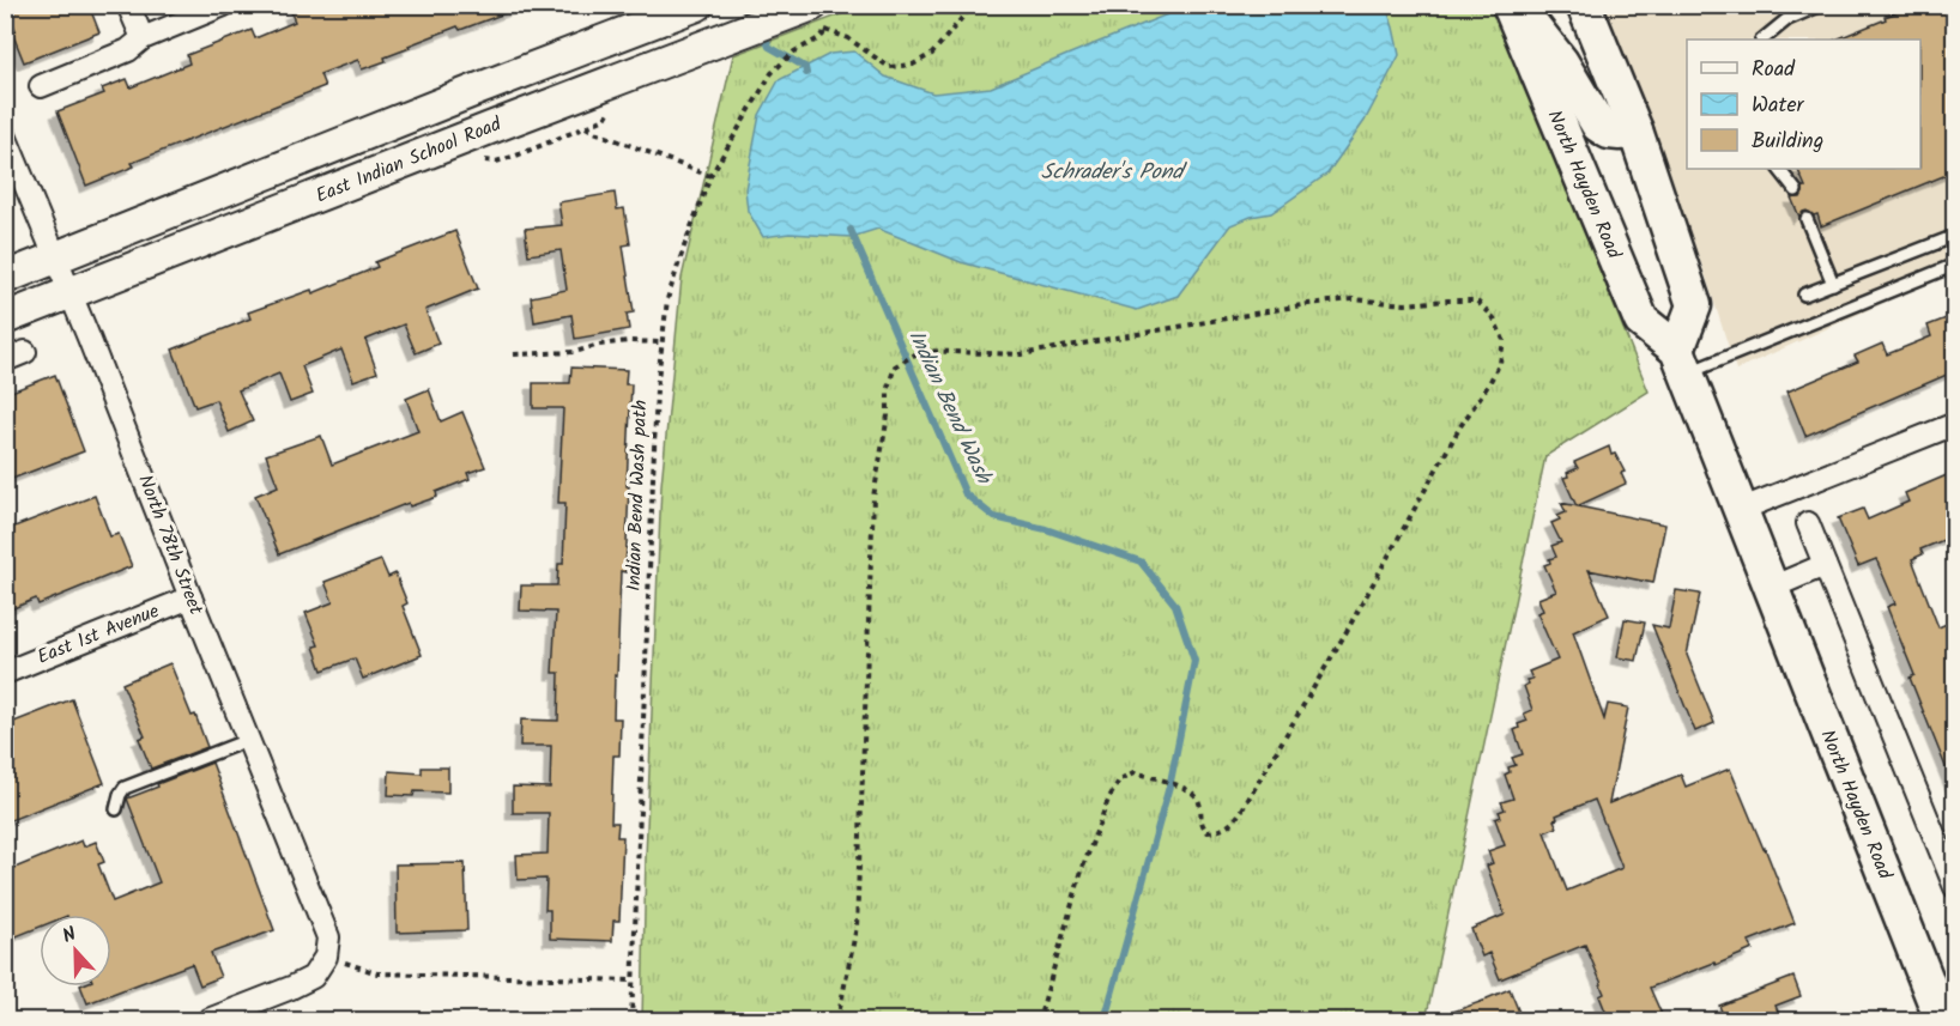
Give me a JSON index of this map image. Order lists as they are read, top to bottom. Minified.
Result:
{"streets":{"main road":["East Indian School Road","North Hayden Road"],"street":["North 78th Street","East 1st Avenue"],"path":["Indian Bend Wash path"]},"crossings":[["East Indian School Road","Indian Bend Wash path"],["East Indian School Road","North 78th Street"],["North 78th Street","East 1st Avenue"]],"water":["Schrader's Pond","Indian Bend Wash"],"legend":["Road","Water","Building"],"north":"top"}
